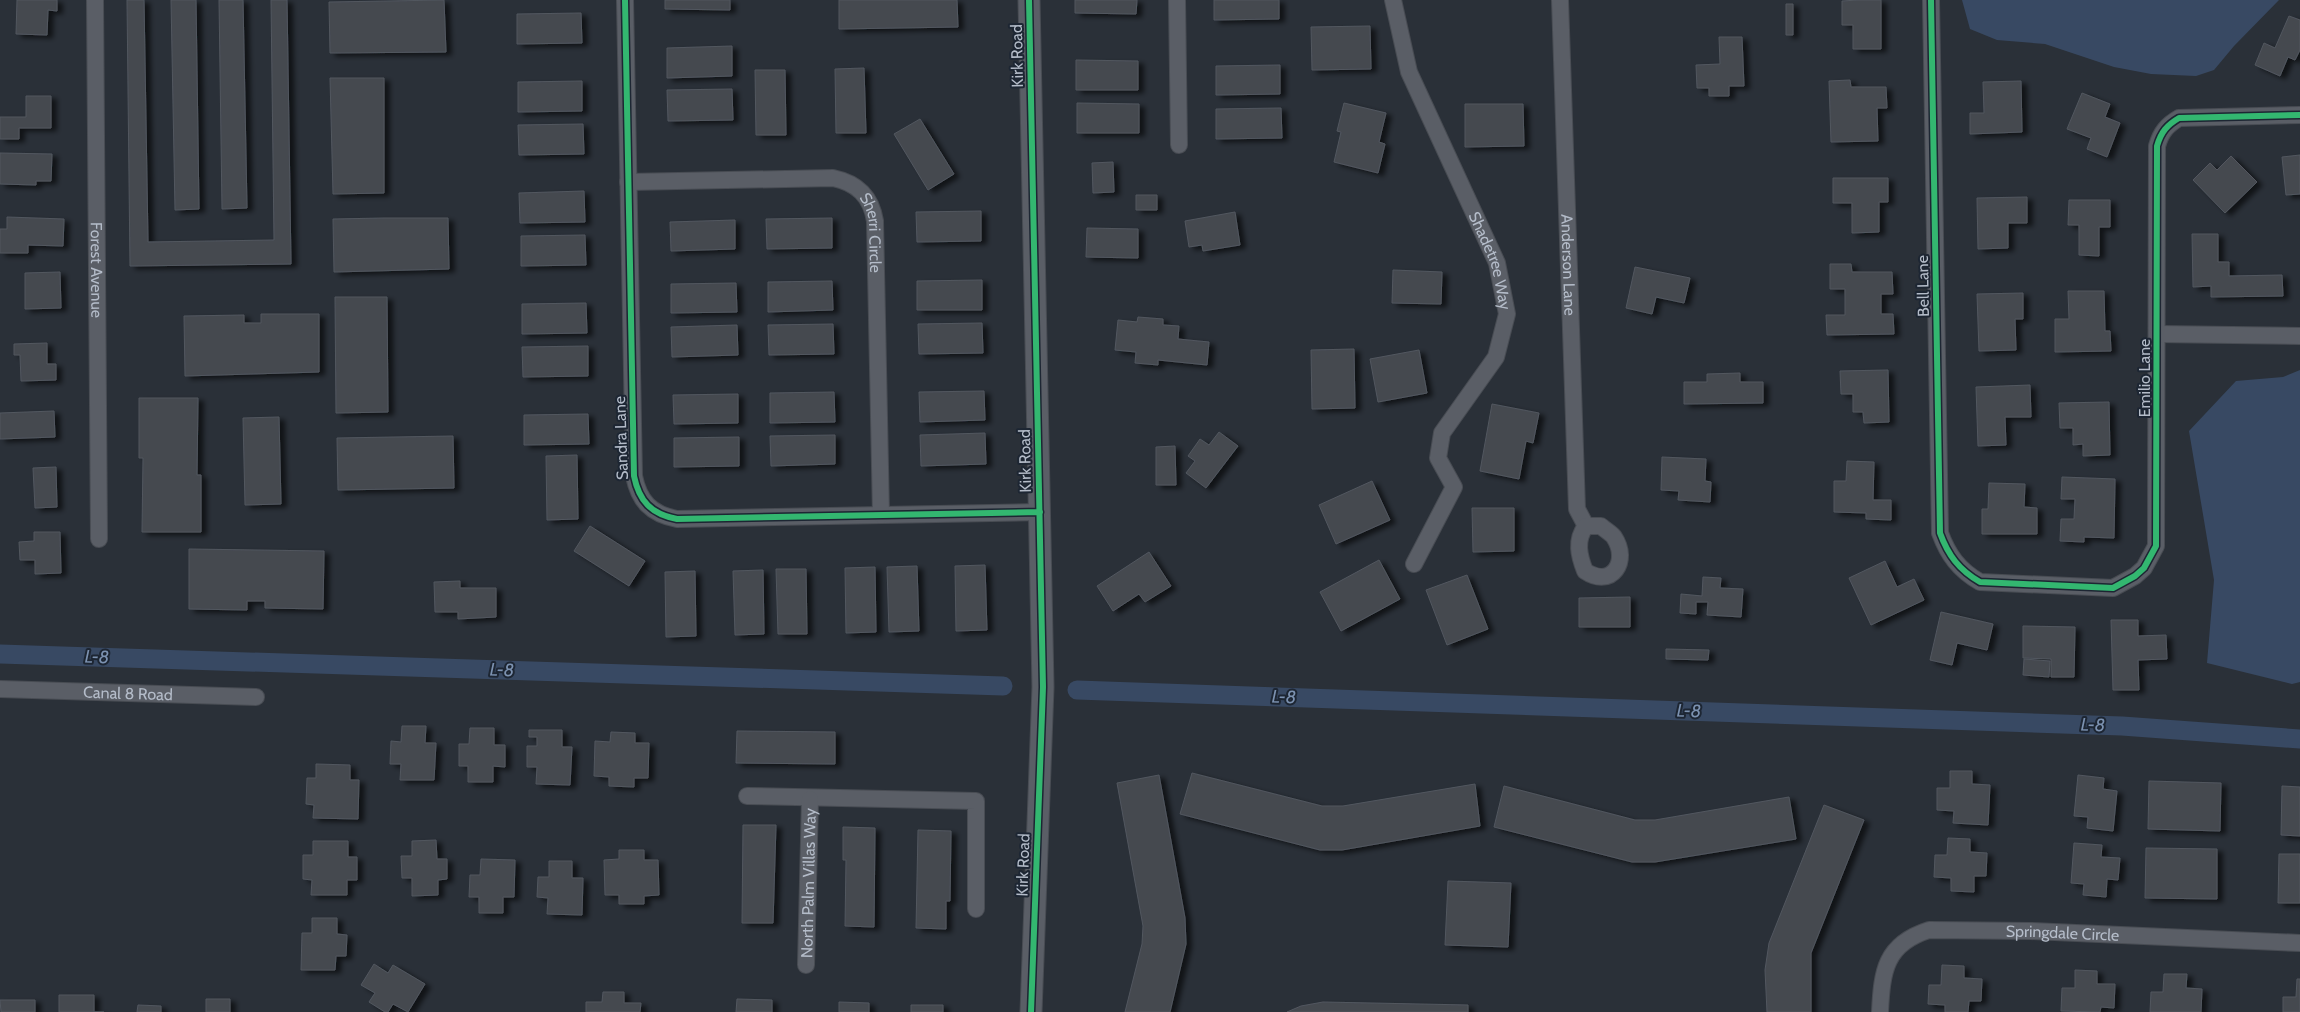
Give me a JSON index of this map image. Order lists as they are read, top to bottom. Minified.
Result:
{"streets":{"street":["Kirk Road","Sherri Circle","Shadetree Way","Anderson Lane","Forest Avenue","Bell Lane","Emilio Lane","Sandra Lane","Canal 8 Road","North Palm Villas Way","Springdale Circle"]},"crossings":[["Kirk Road","Sandra Lane"],["Sherri Circle","Sandra Lane"],["Bell Lane","Emilio Lane"]],"water":["L-8"]}
